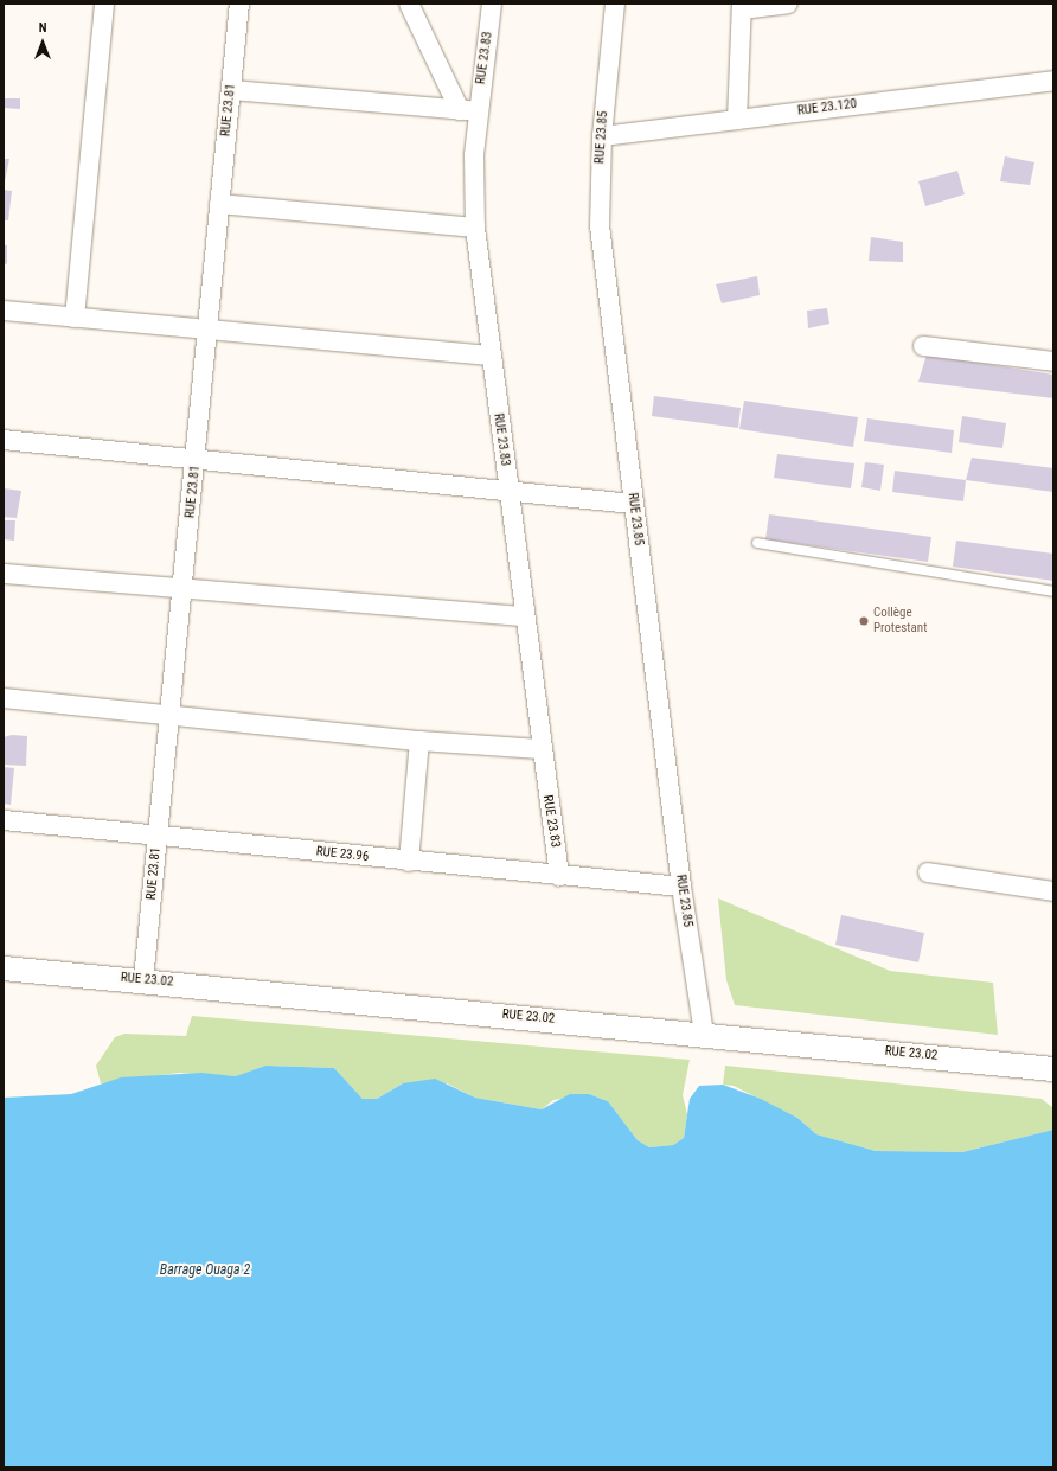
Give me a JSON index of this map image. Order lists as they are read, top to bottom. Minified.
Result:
{"streets":{"street":["RUE 23.83","RUE 23.120","RUE 23.81","RUE 23.85","RUE 23.96","RUE 23.02"]},"crossings":[["RUE 23.83","RUE 23.96"],["RUE 23.120","RUE 23.85"],["RUE 23.81","RUE 23.96"],["RUE 23.81","RUE 23.02"],["RUE 23.85","RUE 23.96"],["RUE 23.85","RUE 23.02"]],"water":["Barrage Ouaga 2"],"places":["Collège Protestant"],"north":"top"}
